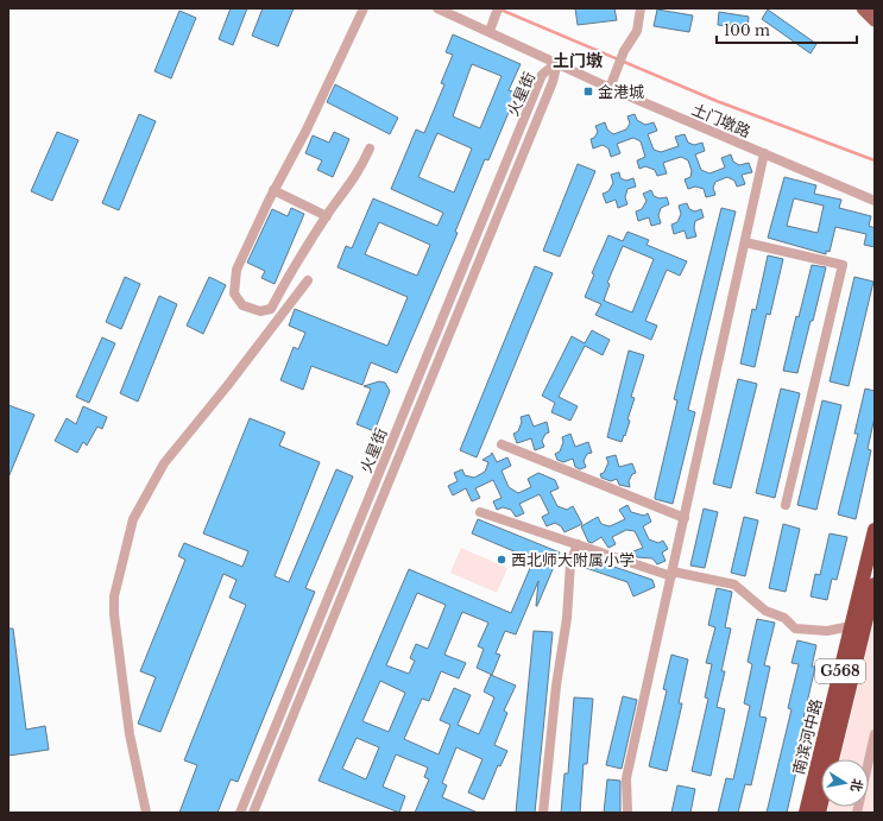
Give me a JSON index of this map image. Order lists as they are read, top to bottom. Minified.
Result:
{"streets":{"highway":["G568","南滨河中路"],"street":["火星街","土门墩路"]},"crossings":[["火星街","土门墩路"]],"districts":["土门墩"],"places":{"transit":["金港城"],"other":["西北师大附属小学"]},"scale_bar":"100 m","north":"right"}
